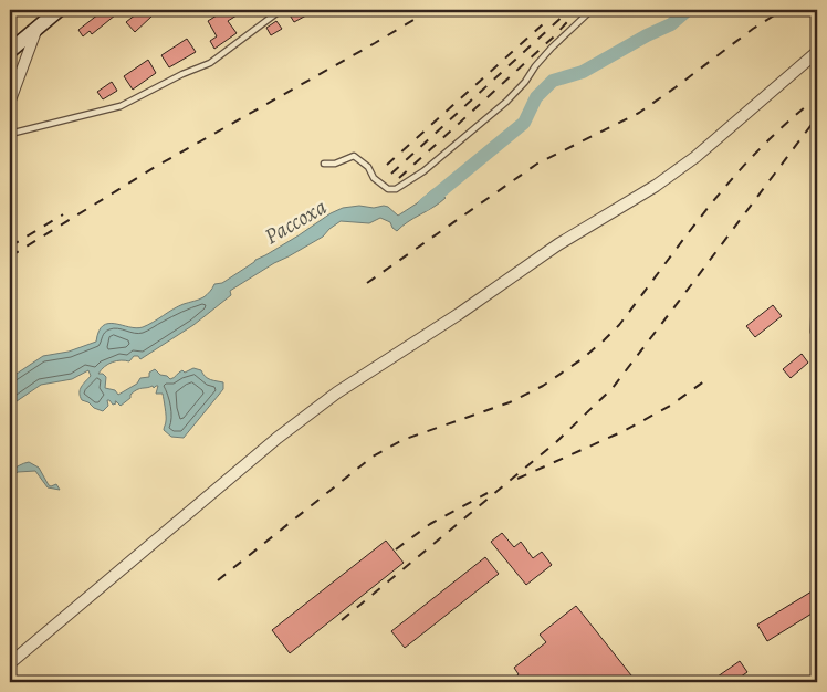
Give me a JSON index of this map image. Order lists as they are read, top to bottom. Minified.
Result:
{"water":["Рассоха"]}
